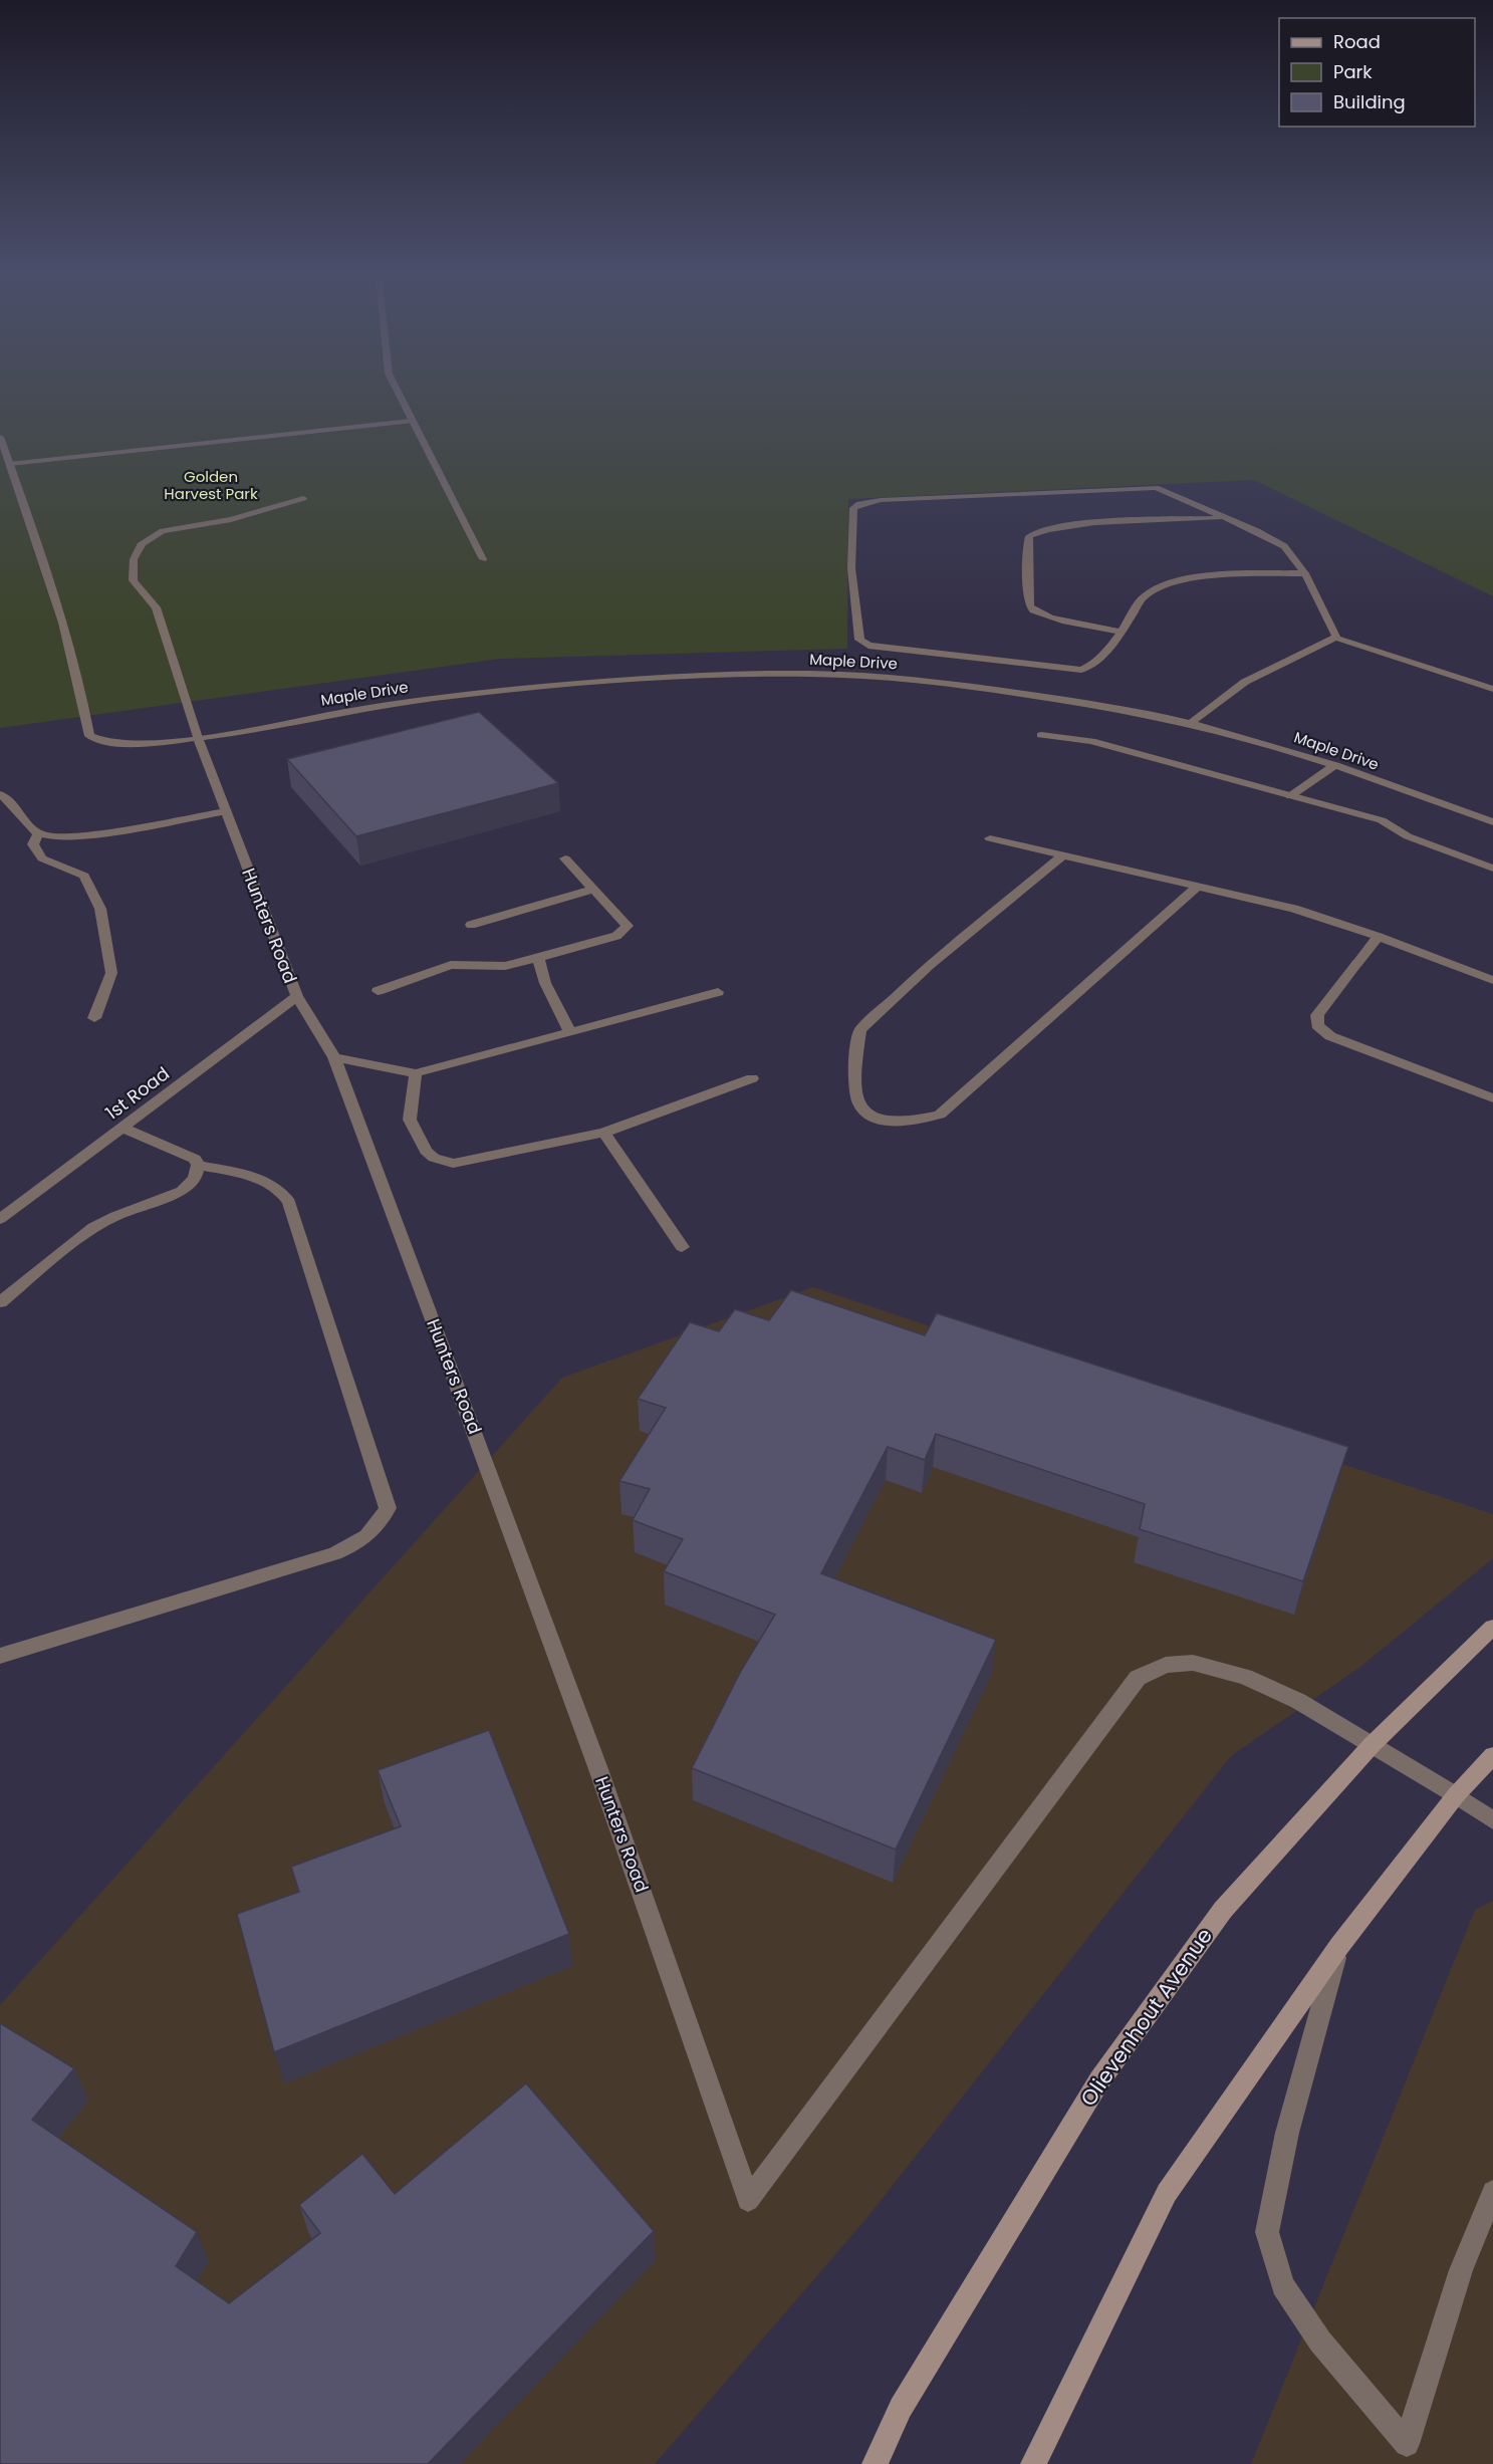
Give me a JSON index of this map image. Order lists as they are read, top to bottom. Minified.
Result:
{"streets":{"street":["Maple Drive","Hunters Road","1st Road","Olievenhout Avenue"]},"crossings":[["Maple Drive","Hunters Road"],["Hunters Road","1st Road"],["Hunters Road","Olievenhout Avenue"]],"parks":["Golden Harvest Park"],"legend":["Road","Park","Building"]}
